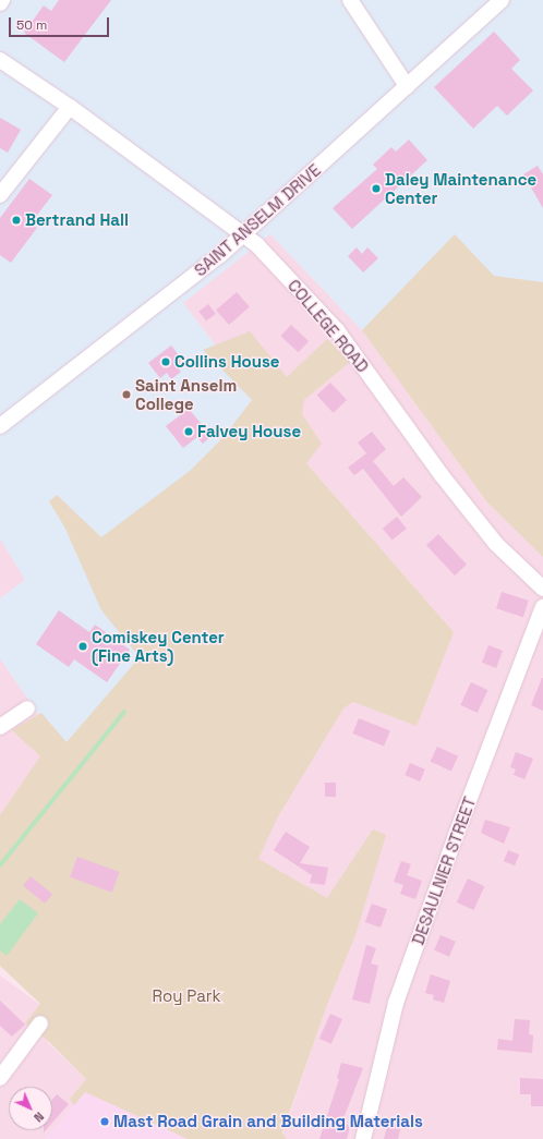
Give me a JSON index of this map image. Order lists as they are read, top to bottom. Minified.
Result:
{"streets":{"street":["SAINT ANSELM DRIVE","COLLEGE ROAD","DESAULNIER STREET"]},"crossings":[["SAINT ANSELM DRIVE","COLLEGE ROAD"]],"parks":["Roy Park"],"places":["Daley Maintenance Center","Bertrand Hall","Collins House","Saint Anselm College","Falvey House","Comiskey Center (Fine Arts)","Mast Road Grain and Building Materials"],"scale_bar":"50 m","north":"bottom right"}
